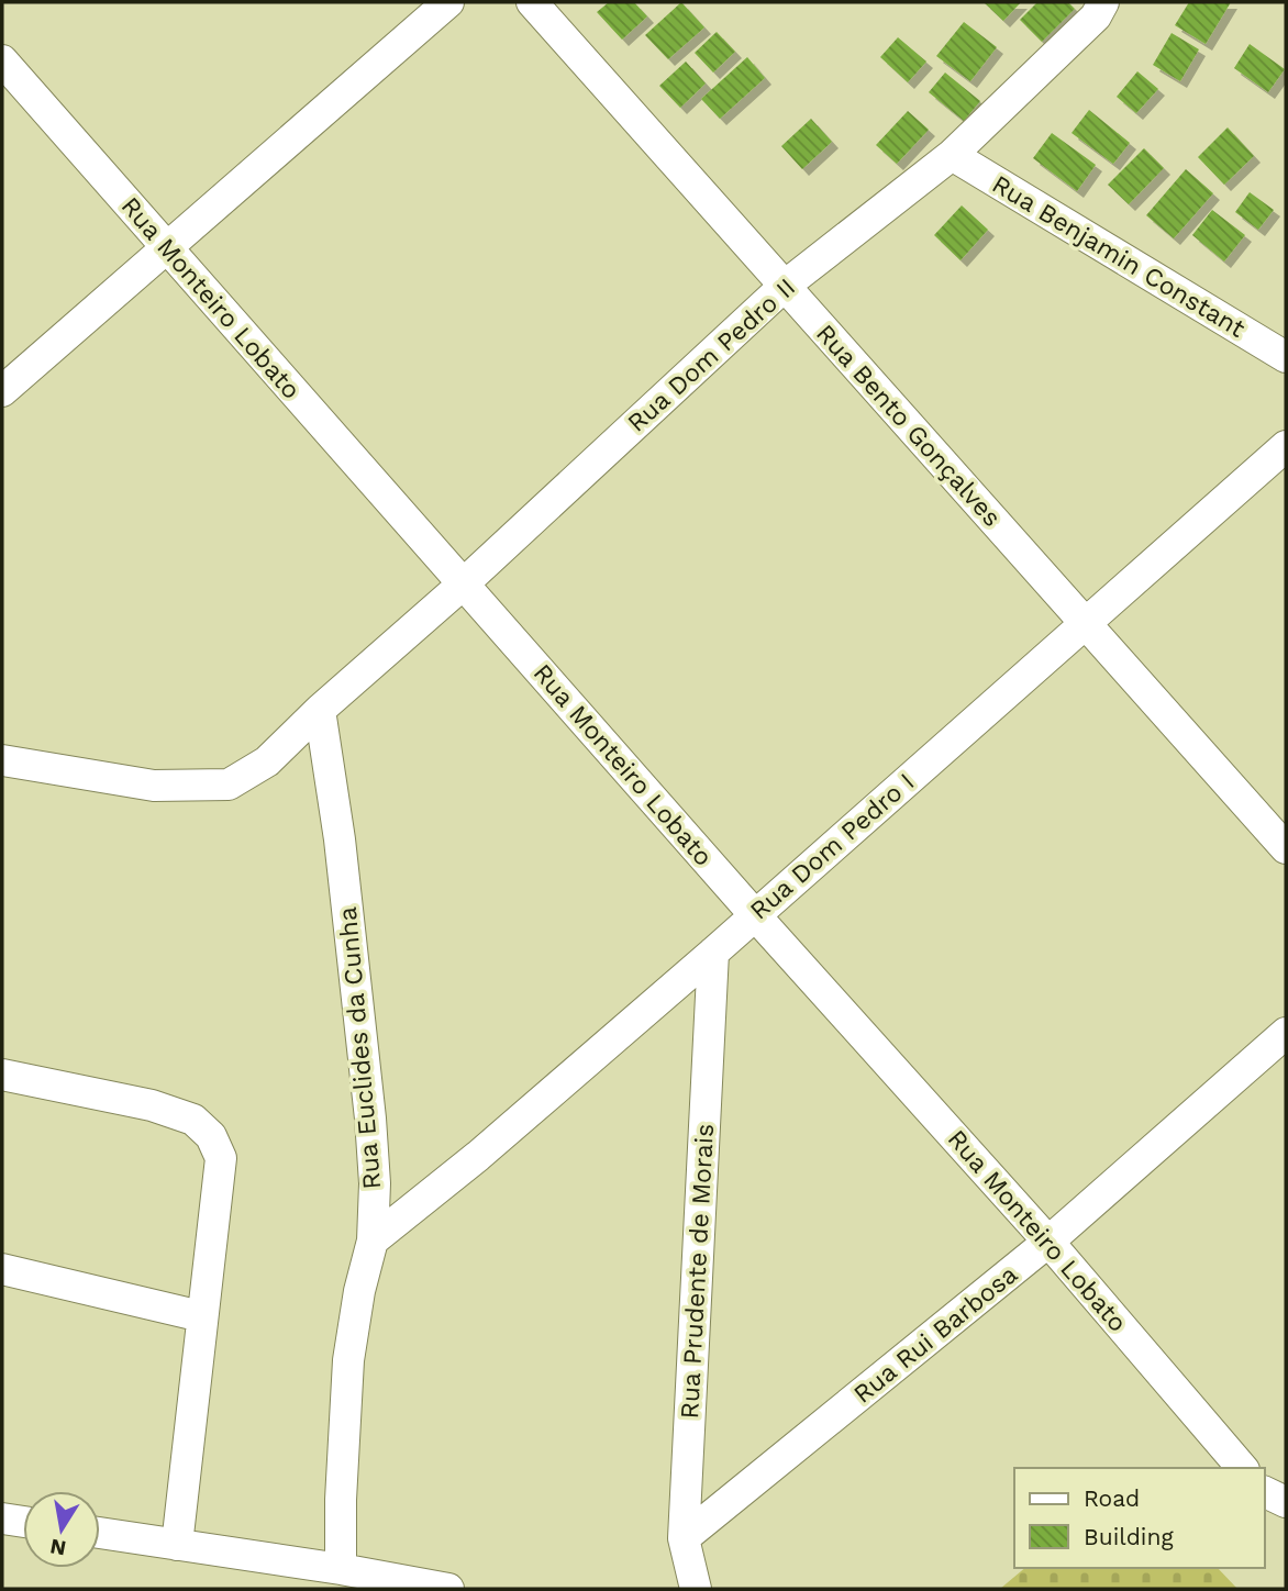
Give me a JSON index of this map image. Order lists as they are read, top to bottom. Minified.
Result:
{"streets":{"street":["Rua Benjamin Constant","Rua Monteiro Lobato","Rua Dom Pedro II","Rua Bento Gonçalves","Rua Dom Pedro I","Rua Euclides da Cunha","Rua Prudente de Morais","Rua Rui Barbosa"]},"crossings":[["Rua Benjamin Constant","Rua Dom Pedro II"],["Rua Monteiro Lobato","Rua Dom Pedro II"],["Rua Monteiro Lobato","Rua Dom Pedro I"],["Rua Monteiro Lobato","Rua Rui Barbosa"],["Rua Dom Pedro II","Rua Bento Gonçalves"],["Rua Dom Pedro II","Rua Euclides da Cunha"],["Rua Bento Gonçalves","Rua Dom Pedro I"],["Rua Dom Pedro I","Rua Euclides da Cunha"],["Rua Dom Pedro I","Rua Prudente de Morais"],["Rua Prudente de Morais","Rua Rui Barbosa"]],"legend":["Road","Building"],"north":"bottom"}
